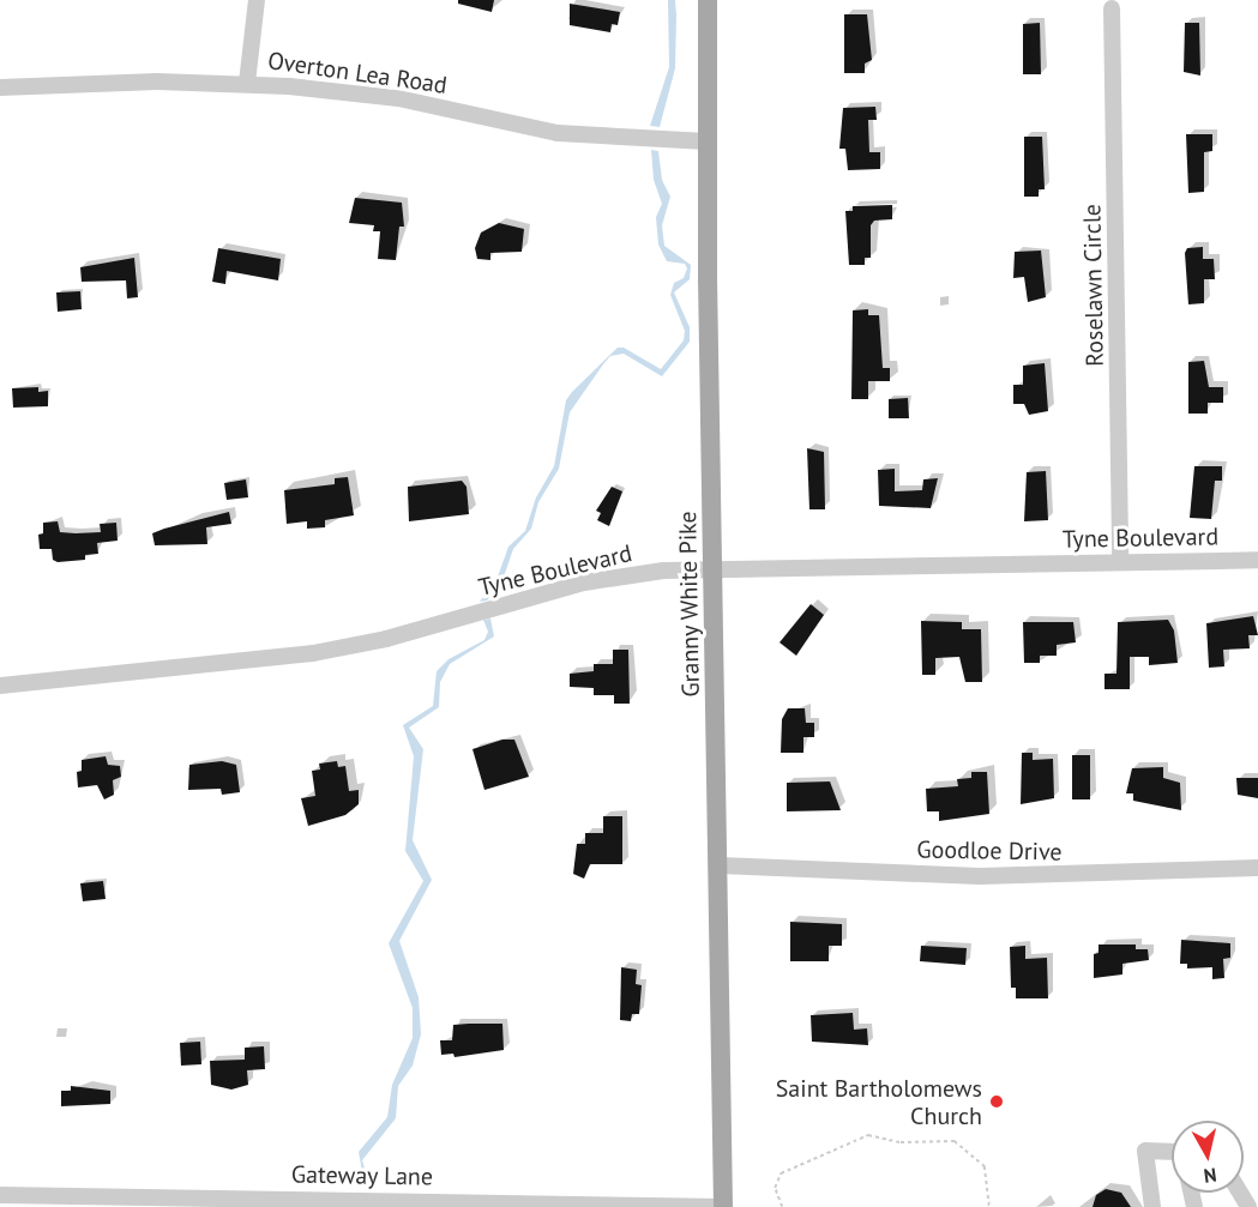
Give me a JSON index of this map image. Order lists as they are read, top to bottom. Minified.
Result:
{"streets":{"main road":["Granny White Pike"],"street":["Overton Lea Road","Roselawn Circle","Tyne Boulevard","Goodloe Drive","Gateway Lane"]},"crossings":[["Overton Lea Road","Granny White Pike"],["Roselawn Circle","Tyne Boulevard"],["Tyne Boulevard","Granny White Pike"],["Granny White Pike","Goodloe Drive"],["Granny White Pike","Gateway Lane"]],"places":["Saint Bartholomews Church"],"north":"bottom"}
